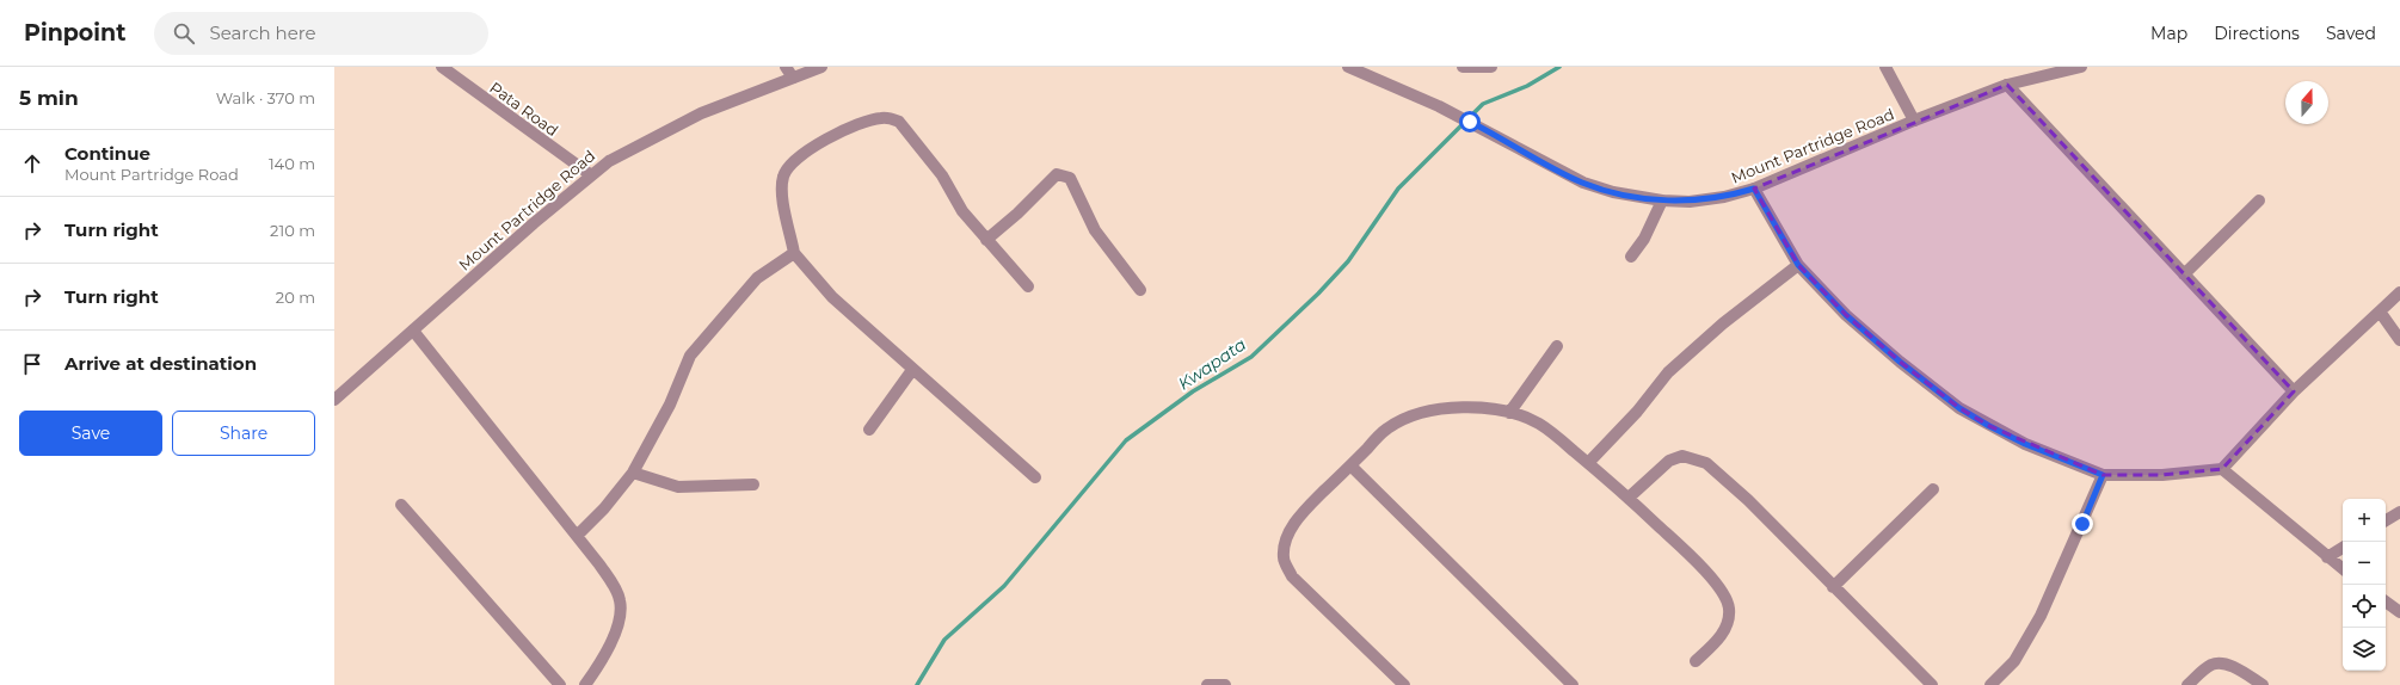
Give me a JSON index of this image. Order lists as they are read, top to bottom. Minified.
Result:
{"streets":{"street":["Pata Road","Mount Partridge Road"]},"crossings":[["Pata Road","Mount Partridge Road"]],"water":["Kwapata"],"north":"top","page":{"header":"Pinpoint","search":"Search here","nav":["Map","Directions","Saved"],"heading":["5 min","Walk · 370 m"],"list":[["Continue","Mount Partridge Road","140 m"],["Turn right","210 m"],["Turn right","20 m"],"Arrive at destination"],"buttons":["Save","Share"],"map_buttons":["+","−"]}}
